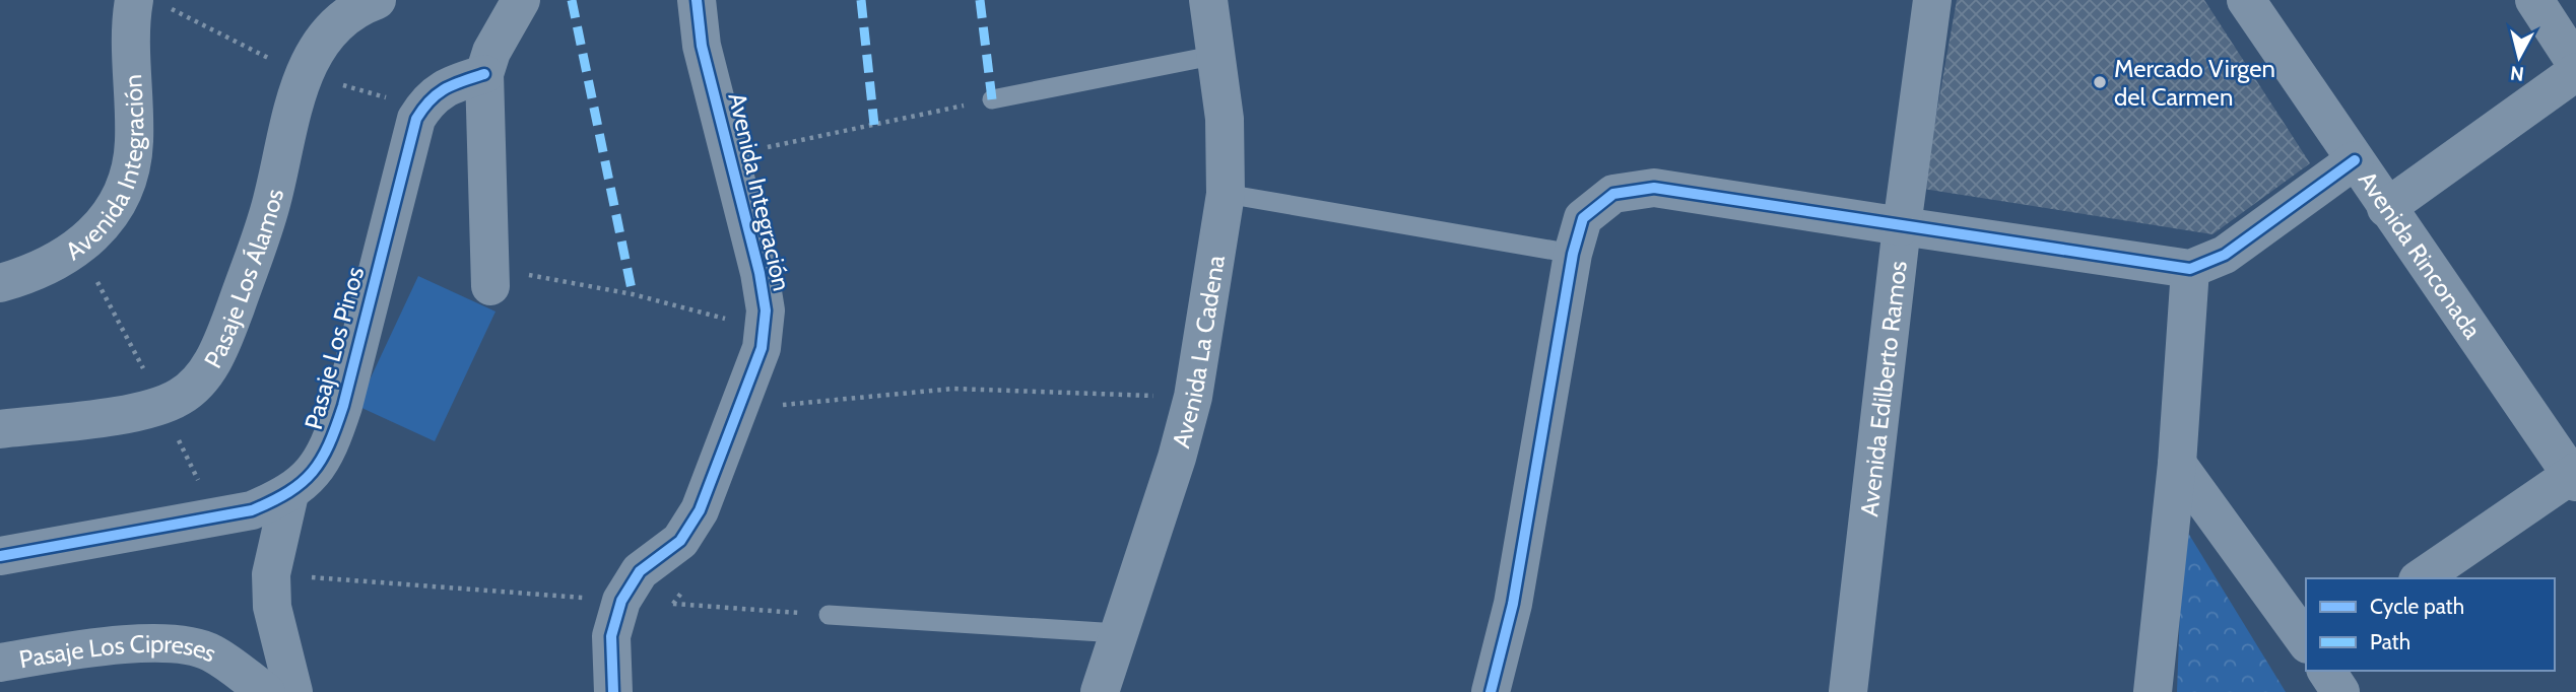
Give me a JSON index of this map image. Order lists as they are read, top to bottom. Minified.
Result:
{"streets":{"street":["Avenida Integración","Avenida Rinconada","Pasaje Los Álamos","Pasaje Los Pinos","Avenida La Cadena","Avenida Edilberto Ramos","Pasaje Los Cipreses"]},"places":["Mercado Virgen del Carmen"],"legend":["Cycle path","Path"],"north":"bottom"}
